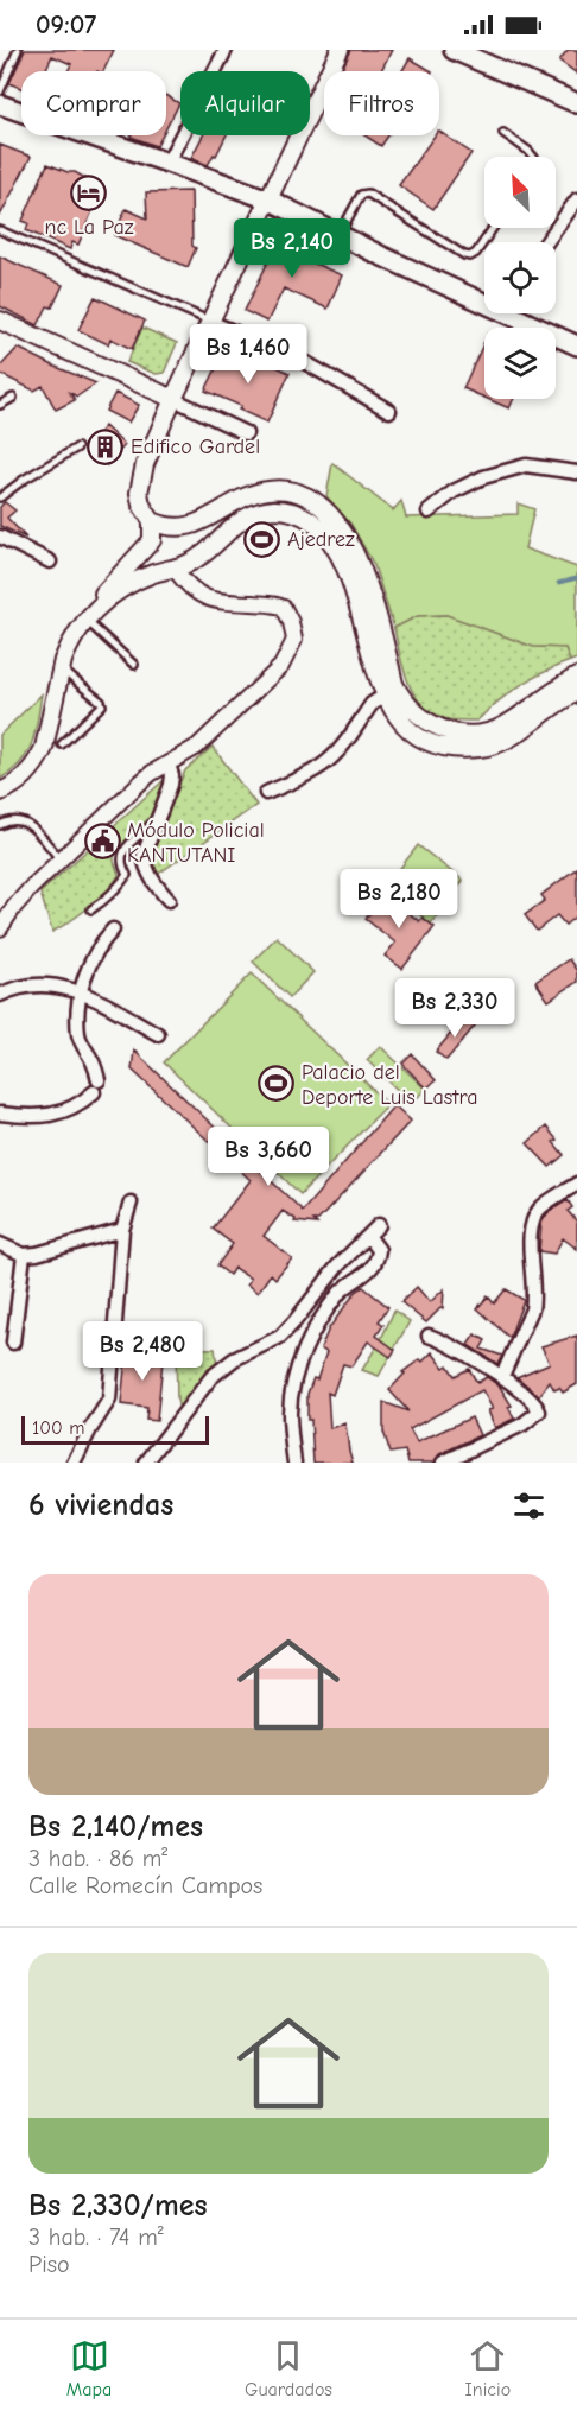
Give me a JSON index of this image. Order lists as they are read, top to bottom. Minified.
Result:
{"places":{"hotel":["nc La Paz"],"building":["Edifico Gardel"],"sports":["Ajedrez","Palacio del Deporte Luis Lastra"],"public building":["Módulo Policial KANTUTANI"]},"scale_bar":"100 m","north":"top left","page":{"status":"09:07","chip":["Comprar","Alquilar","Filtros"],"price":["Bs 2,140","Bs 1,460","Bs 2,180","Bs 2,330","Bs 3,660","Bs 2,480"],"scale":"100 m","heading":"6 viviendas","list":[{"name":"Bs 2,140/mes","note":"3 hab. · 86 m² · Calle Romecín Campos"},{"name":"Bs 2,330/mes","note":"3 hab. · 74 m² · Piso"}],"tabs":["Mapa","Guardados","Inicio"]}}
